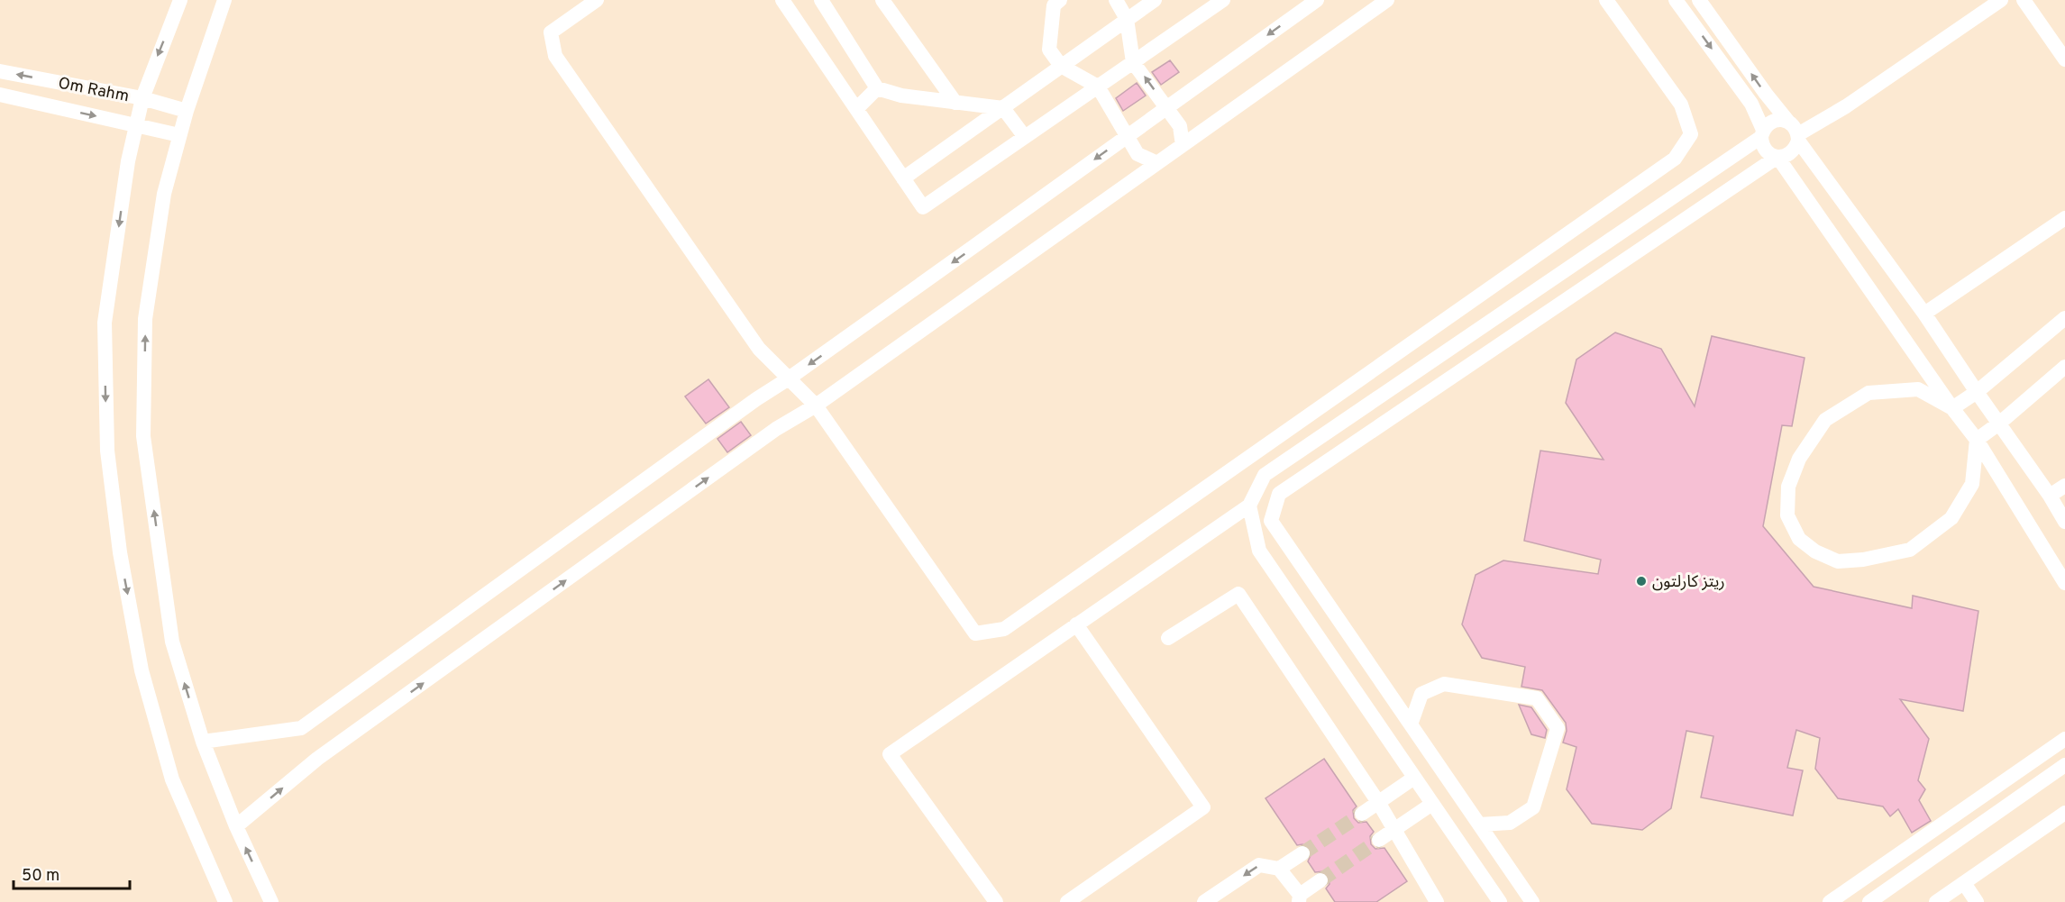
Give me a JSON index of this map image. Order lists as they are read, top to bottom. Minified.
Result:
{"streets":{"street":["Om Rahm"]},"places":["ريتز كارلتون"],"scale_bar":"50 m"}
